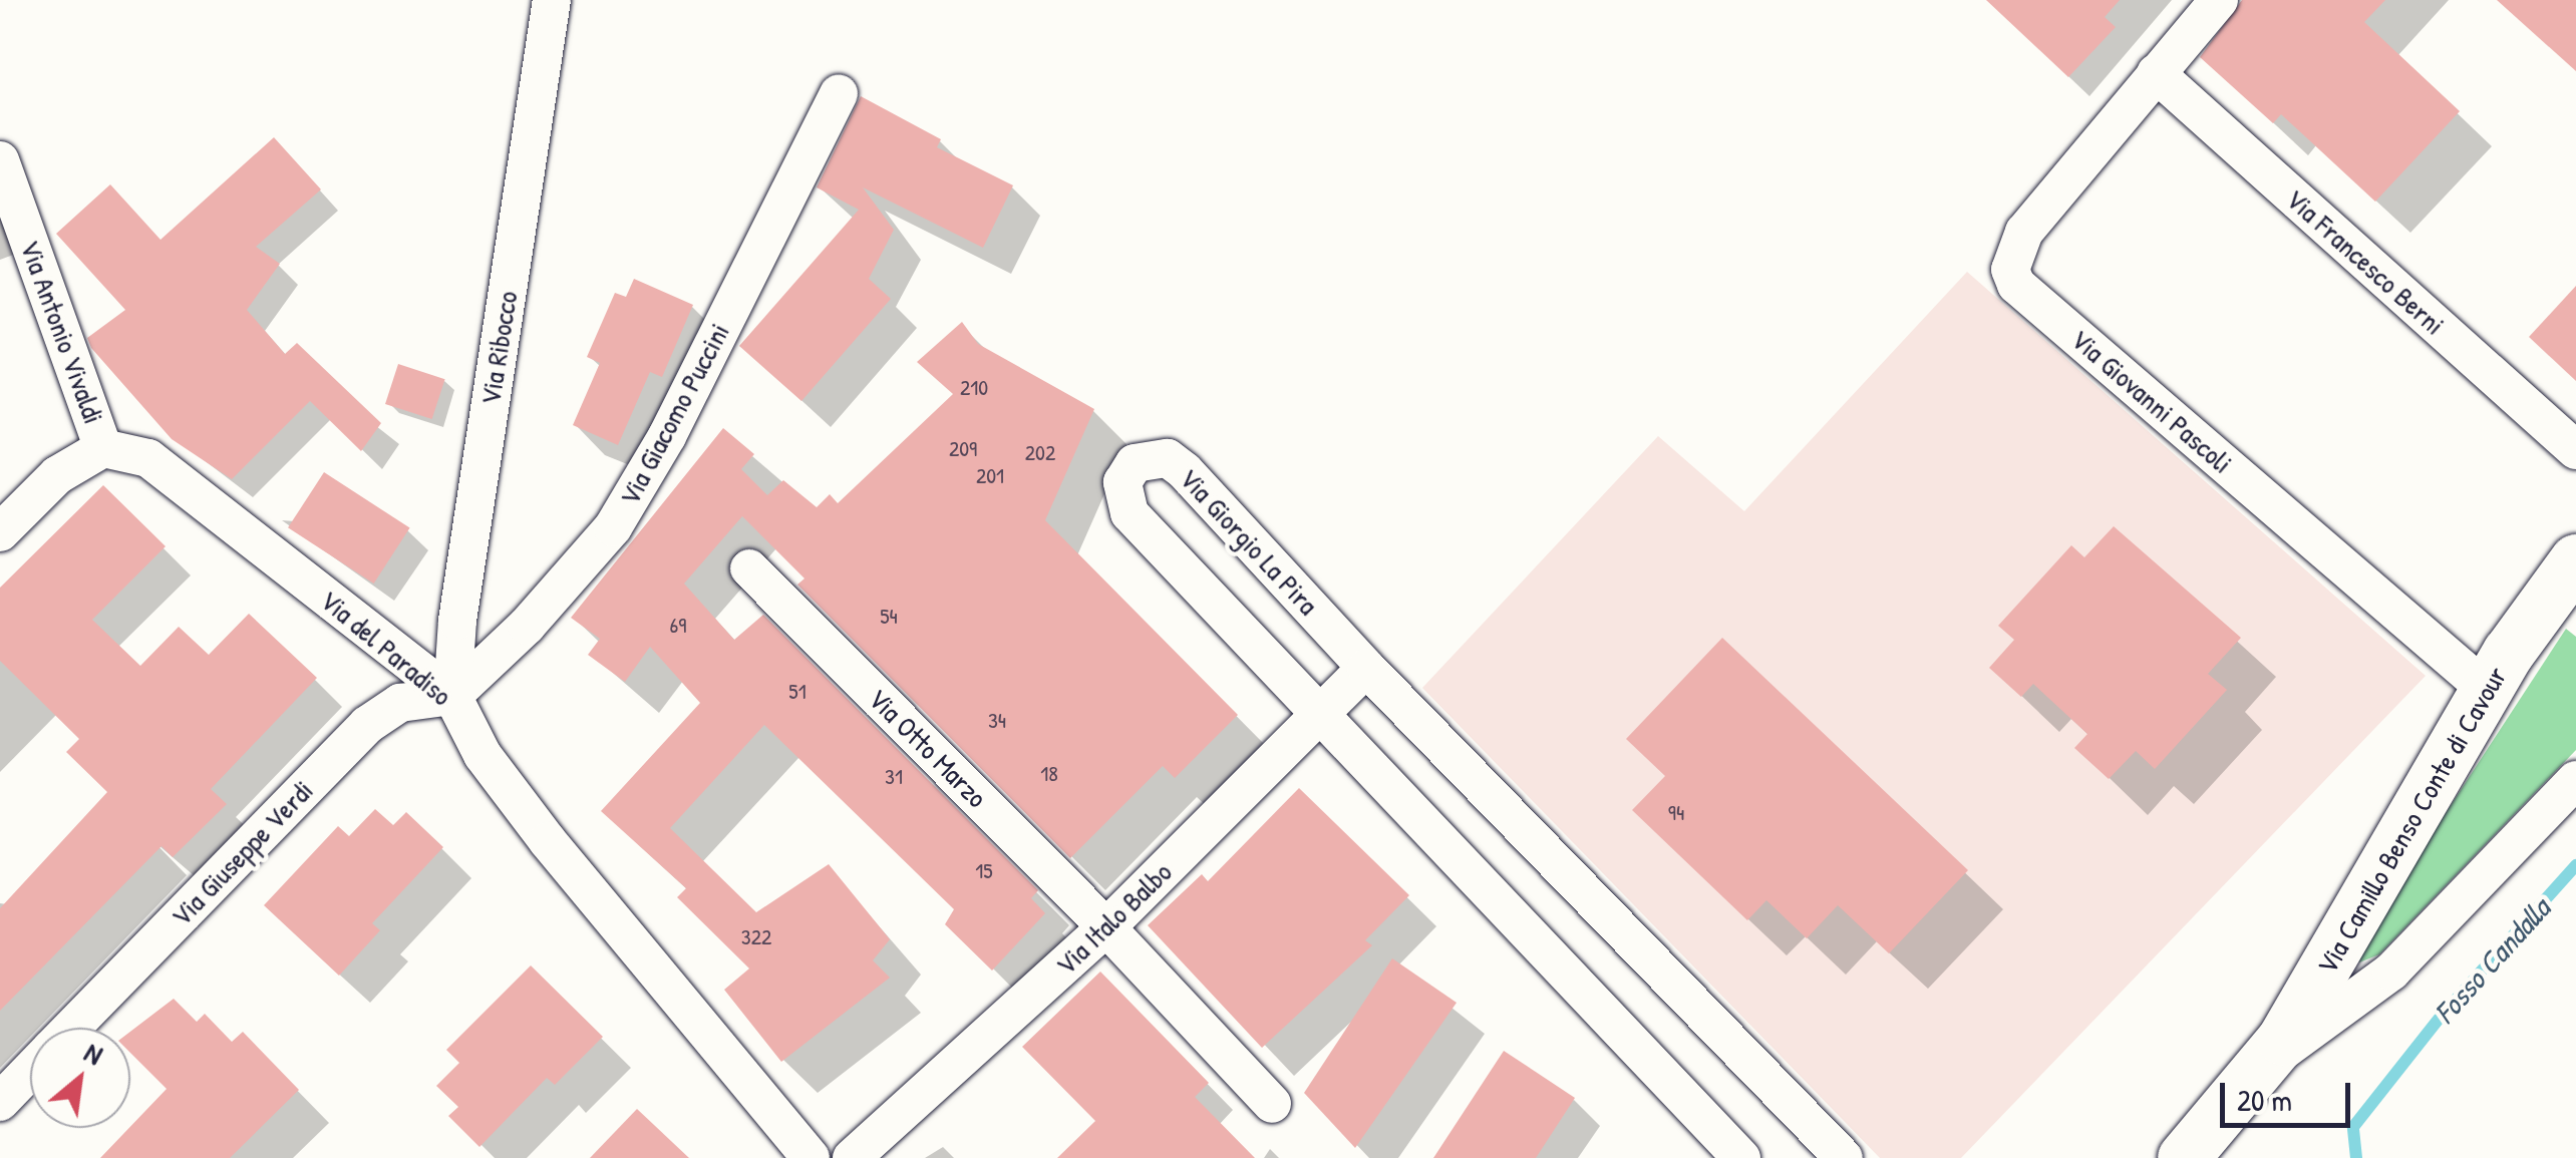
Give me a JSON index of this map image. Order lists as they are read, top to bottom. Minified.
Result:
{"streets":{"main road":["Via Camillo Benso Conte di Cavour"],"street":["Via Francesco Berni","Via Antonio Vivaldi","Via Ribocco","Via Giovanni Pascoli","Via Giacomo Puccini","Via Giorgio La Pira","Via del Paradiso","Via Otto Marzo","Via Giuseppe Verdi","Via Italo Balbo"]},"crossings":[["Via Francesco Berni","Via Giovanni Pascoli"],["Via Antonio Vivaldi","Via del Paradiso"],["Via Ribocco","Via Giacomo Puccini"],["Via Ribocco","Via del Paradiso"],["Via Ribocco","Via Giuseppe Verdi"],["Via Giovanni Pascoli","Via Camillo Benso Conte di Cavour"],["Via Giacomo Puccini","Via del Paradiso"],["Via Giacomo Puccini","Via Giuseppe Verdi"],["Via Giorgio La Pira","Via Italo Balbo"],["Via del Paradiso","Via Giuseppe Verdi"],["Via Otto Marzo","Via Italo Balbo"]],"water":["Fosso Candalla"],"house_numbers":["210","209","202","201","54","69","51","34","18","31","94","15","322"],"scale_bar":"20 m","north":"top right"}
